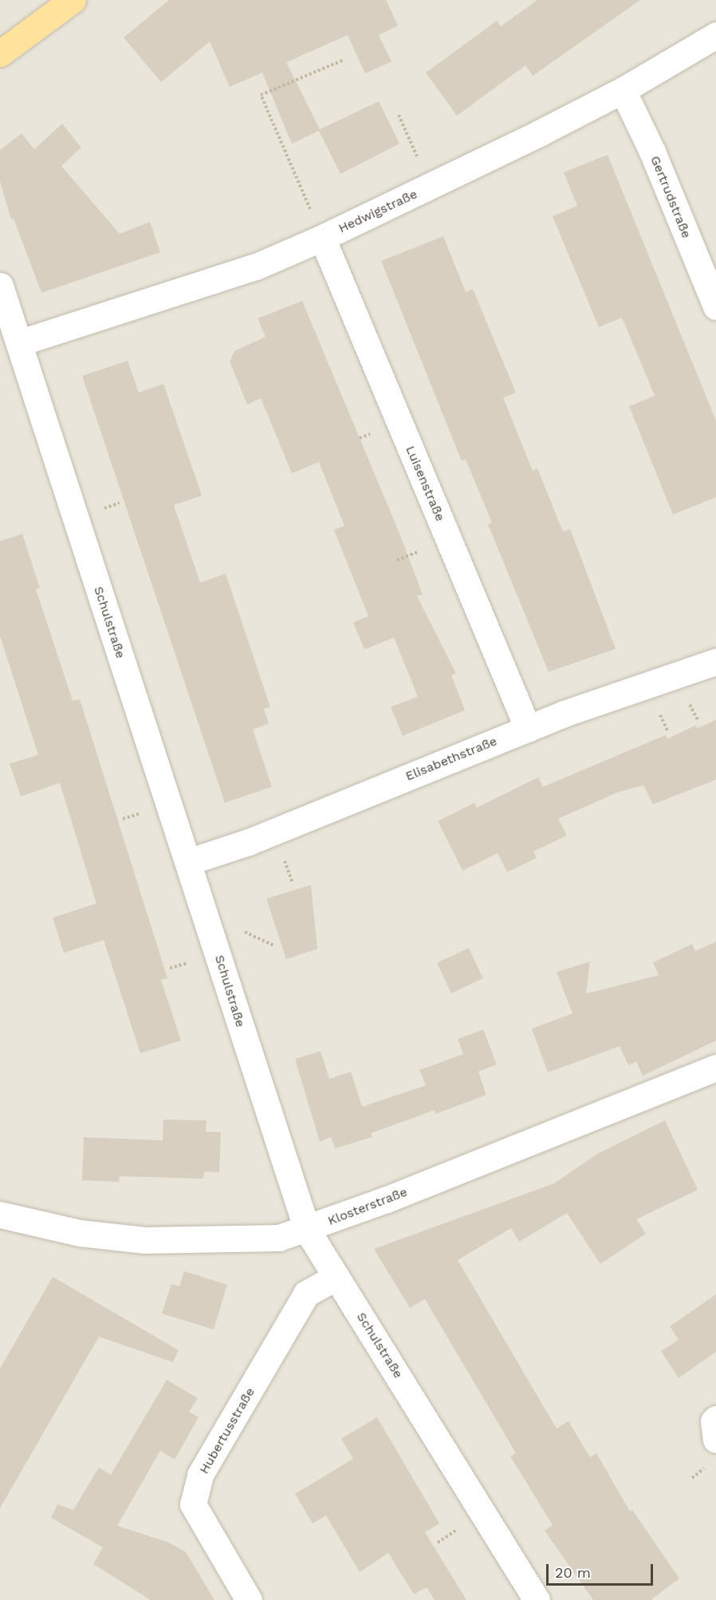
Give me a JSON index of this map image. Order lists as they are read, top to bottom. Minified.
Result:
{"streets":{"street":["Gertrudstraße","Hedwigstraße","Luisenstraße","Schulstraße","Elisabethstraße","Klosterstraße","Hubertusstraße"]},"crossings":[["Gertrudstraße","Hedwigstraße"],["Hedwigstraße","Luisenstraße"],["Hedwigstraße","Schulstraße"],["Luisenstraße","Elisabethstraße"],["Schulstraße","Elisabethstraße"],["Schulstraße","Klosterstraße"],["Schulstraße","Hubertusstraße"]],"scale_bar":"20 m"}
